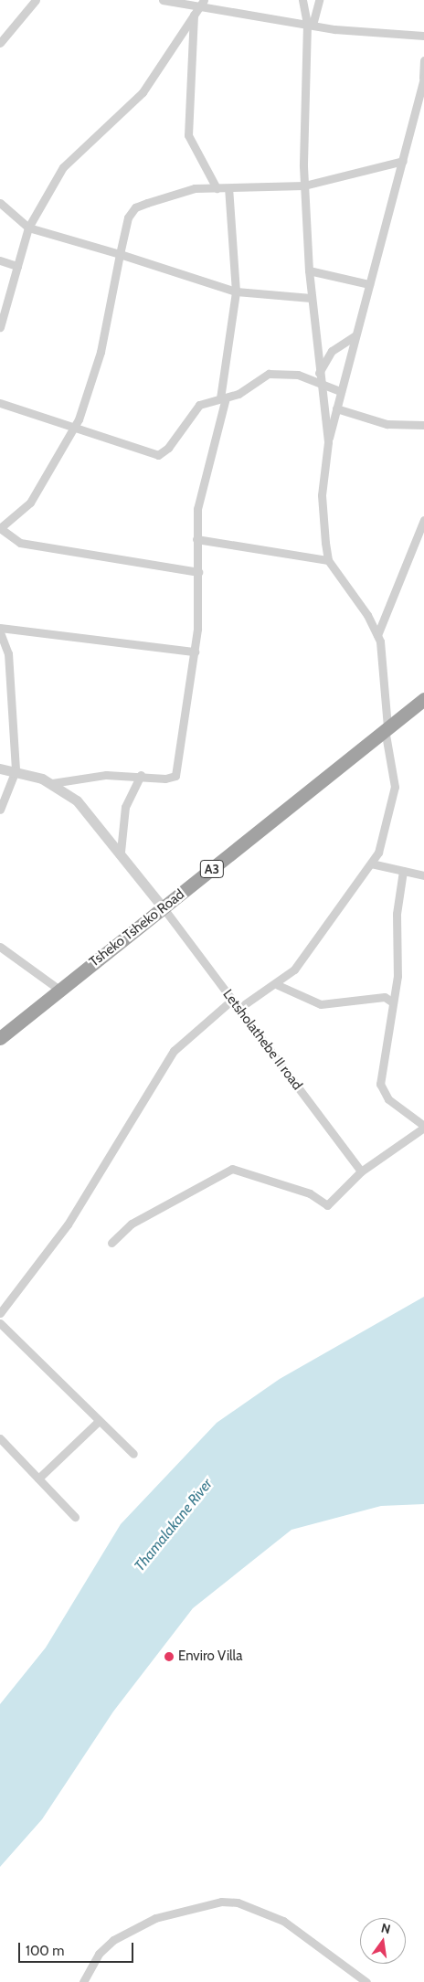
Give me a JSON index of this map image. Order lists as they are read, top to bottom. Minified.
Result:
{"streets":{"highway":["A3","Tsheko Tsheko Road"],"street":["Letsholathebe II road"]},"crossings":[["Tsheko Tsheko Road","Letsholathebe II road"]],"water":["Thamalakane River"],"places":["Enviro Villa"],"scale_bar":"100 m","north":"top"}
